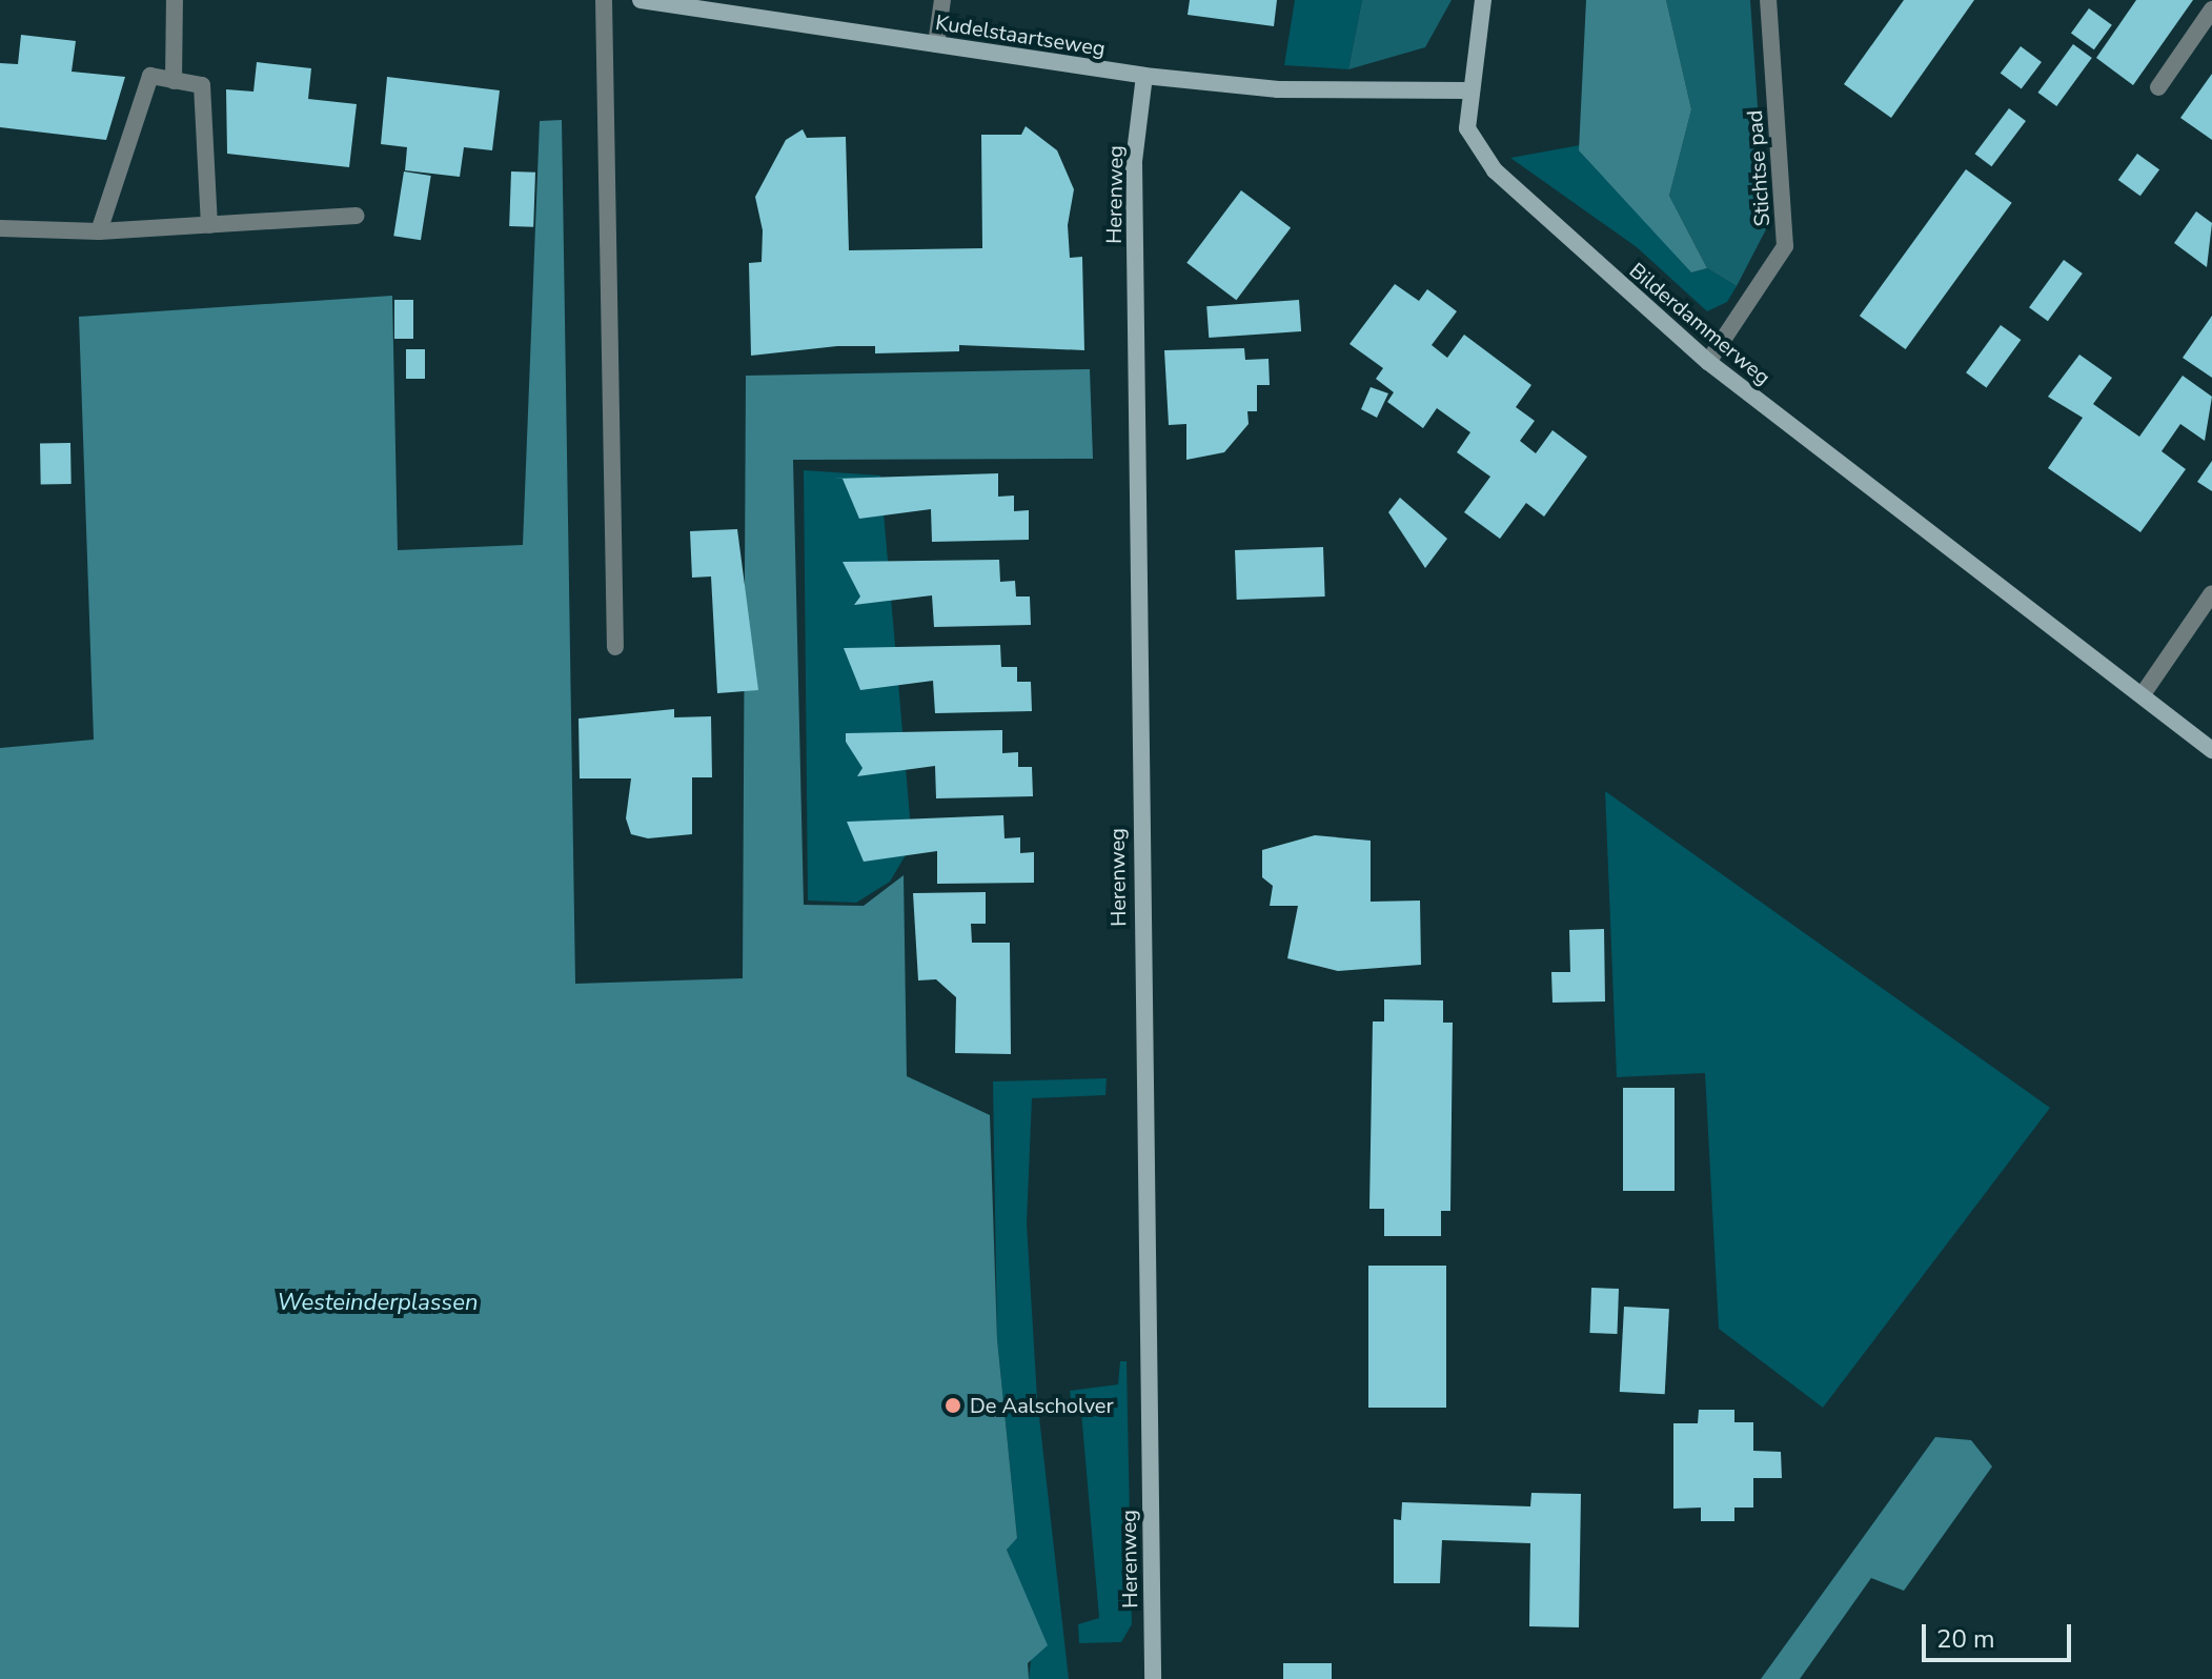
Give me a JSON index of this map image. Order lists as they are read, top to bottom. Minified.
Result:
{"streets":{"street":["Kudelstaartseweg","Stichtse pad","Herenweg","Bilderdammerweg"]},"crossings":[["Kudelstaartseweg","Herenweg"],["Stichtse pad","Bilderdammerweg"]],"water":["Westeinderplassen"],"places":["De Aalscholver"],"scale_bar":"20 m"}
